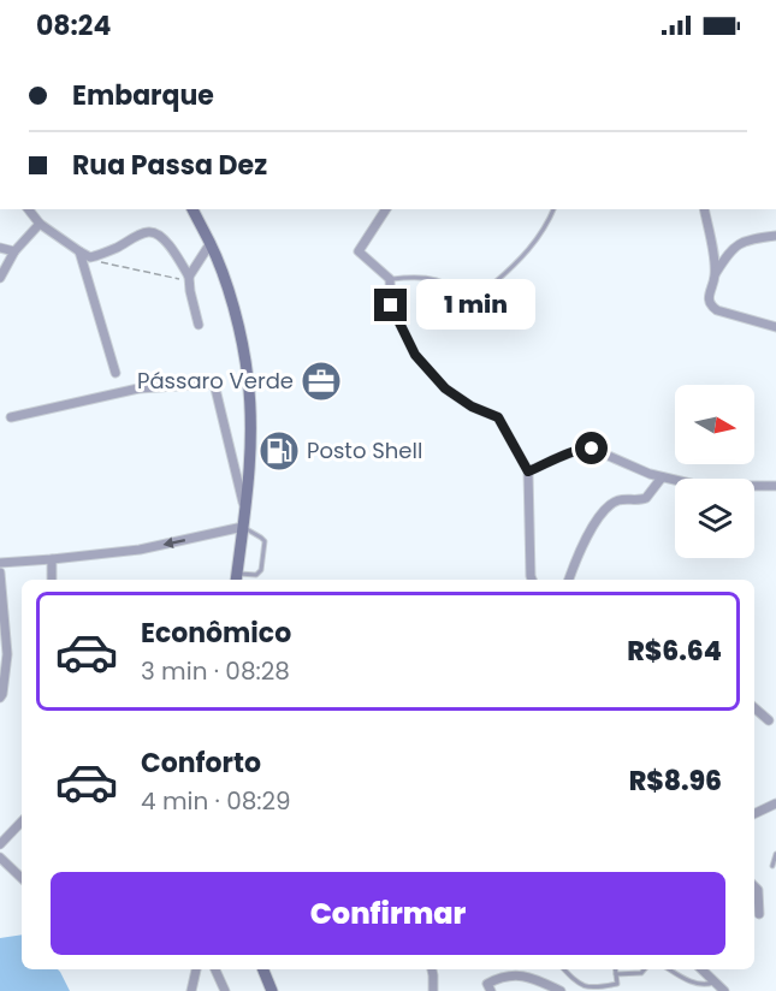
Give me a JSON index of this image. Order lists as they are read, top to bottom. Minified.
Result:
{"places":{"office":["Pássaro Verde"],"fuel station":["Posto Shell"]},"north":"right","page":{"status":"08:24","banner":["Embarque","Rua Passa Dez"],"bubble":"1 min","list":[{"name":"Econômico","note":"3 min · 08:28","value":"R$6.64"},{"name":"Conforto","note":"4 min · 08:29","value":"R$8.96"}],"buttons":"Confirmar"}}
